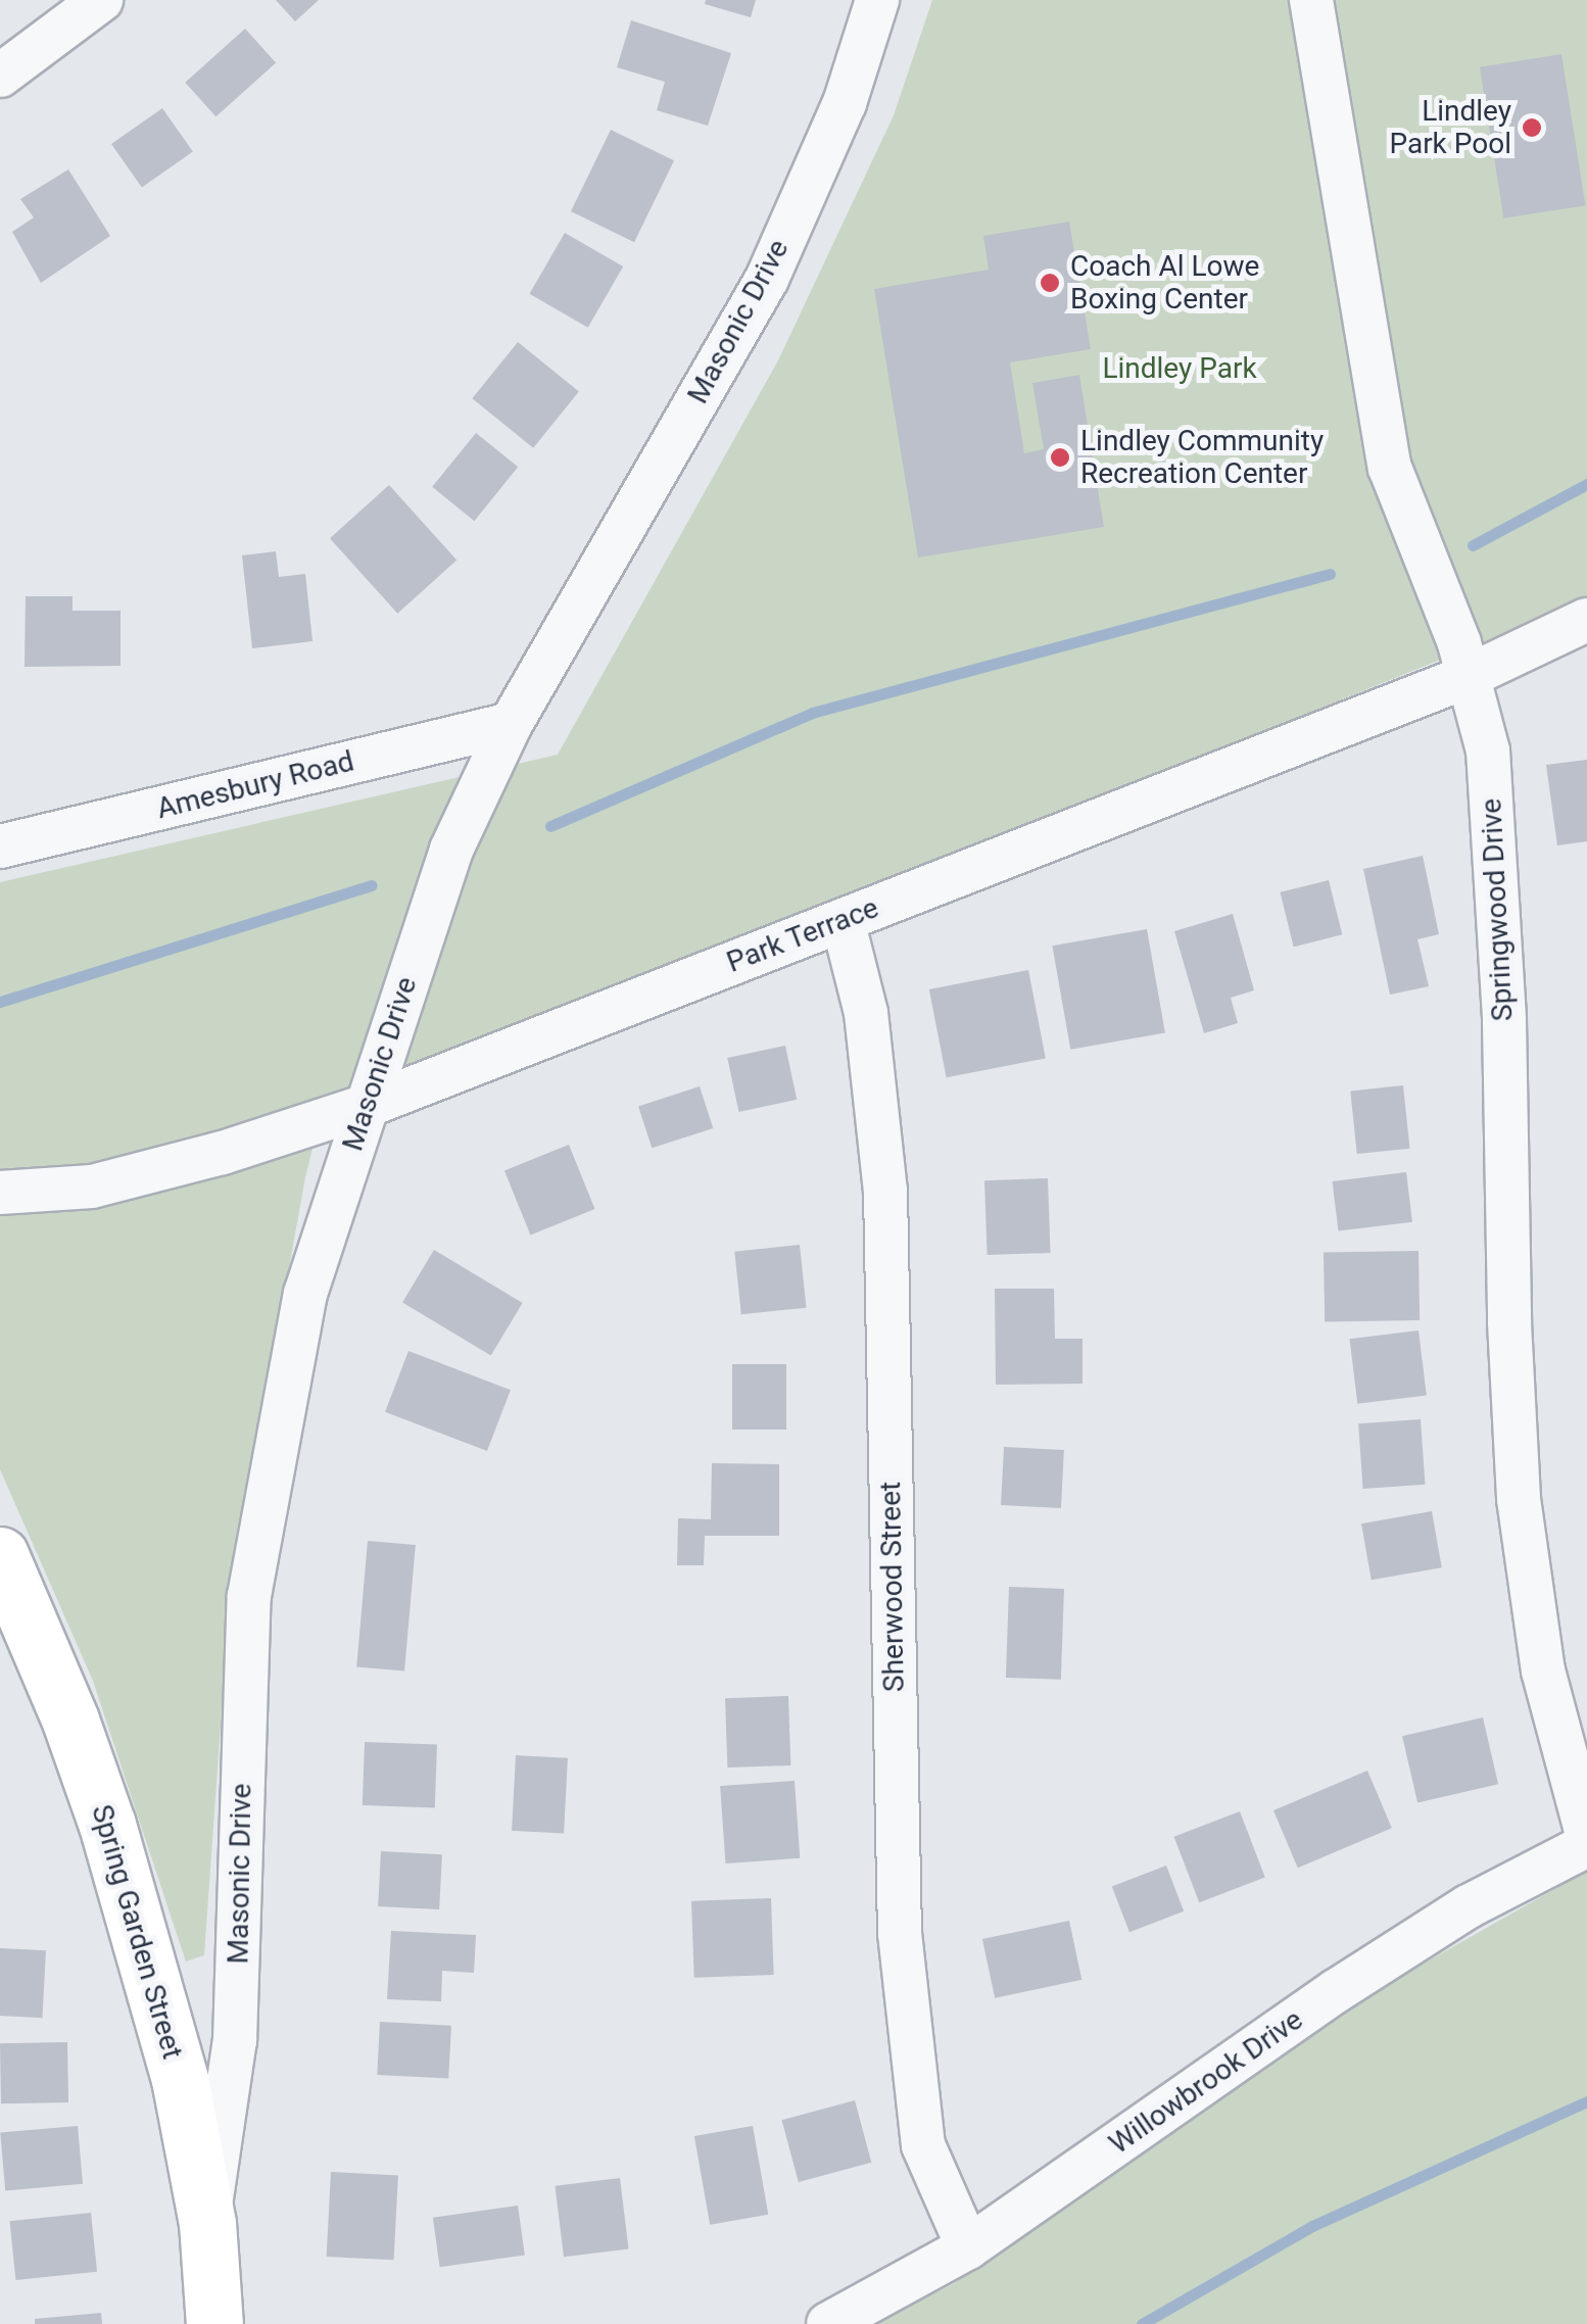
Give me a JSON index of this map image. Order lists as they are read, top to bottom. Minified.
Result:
{"streets":{"main road":["Spring Garden Street"],"street":["Masonic Drive","Amesbury Road","Springwood Drive","Park Terrace","Sherwood Street","Willowbrook Drive"]},"crossings":[["Masonic Drive","Amesbury Road"],["Masonic Drive","Park Terrace"],["Masonic Drive","Spring Garden Street"],["Springwood Drive","Park Terrace"],["Park Terrace","Sherwood Street"],["Sherwood Street","Willowbrook Drive"]],"parks":["Lindley Park"],"places":["Lindley Park Pool","Coach Al Lowe Boxing Center","Lindley Community Recreation Center"]}
